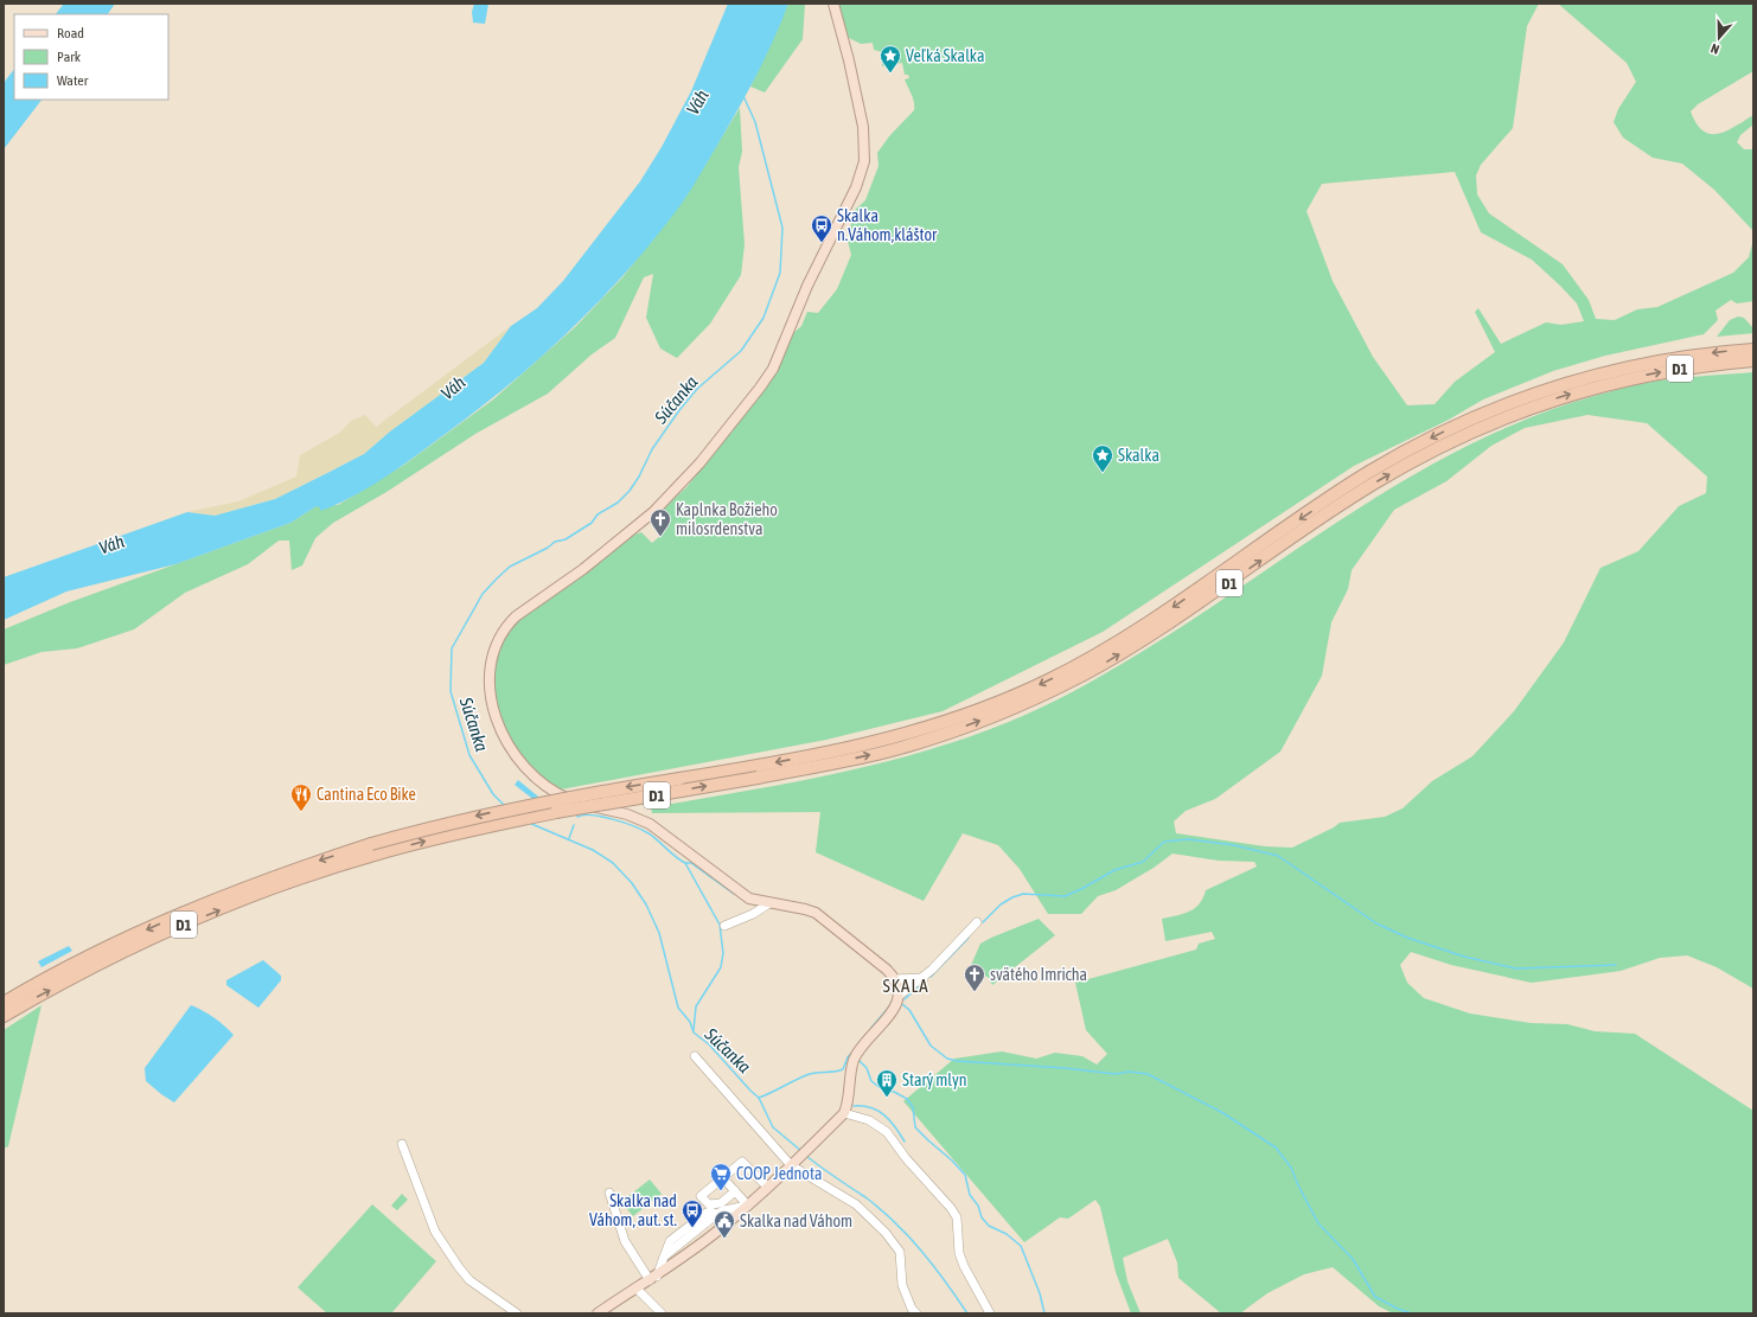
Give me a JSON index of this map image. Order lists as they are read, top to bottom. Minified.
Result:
{"streets":{"highway":["D1"]},"districts":["SKALA"],"water":["Váh","Súčanka"],"places":{"place":["Veľká Skalka","Skalka"],"bus stop":["Skalka n.Váhom,kláštor","Skalka nad Váhom, aut. st."],"church":["Kaplnka Božieho milosrdenstva","svätého Imricha"],"restaurant":["Cantina Eco Bike"],"building":["Starý mlyn"],"supermarket":["COOP Jednota"],"public building":["Skalka nad Váhom"]},"legend":["Road","Park","Water"],"north":"bottom"}
